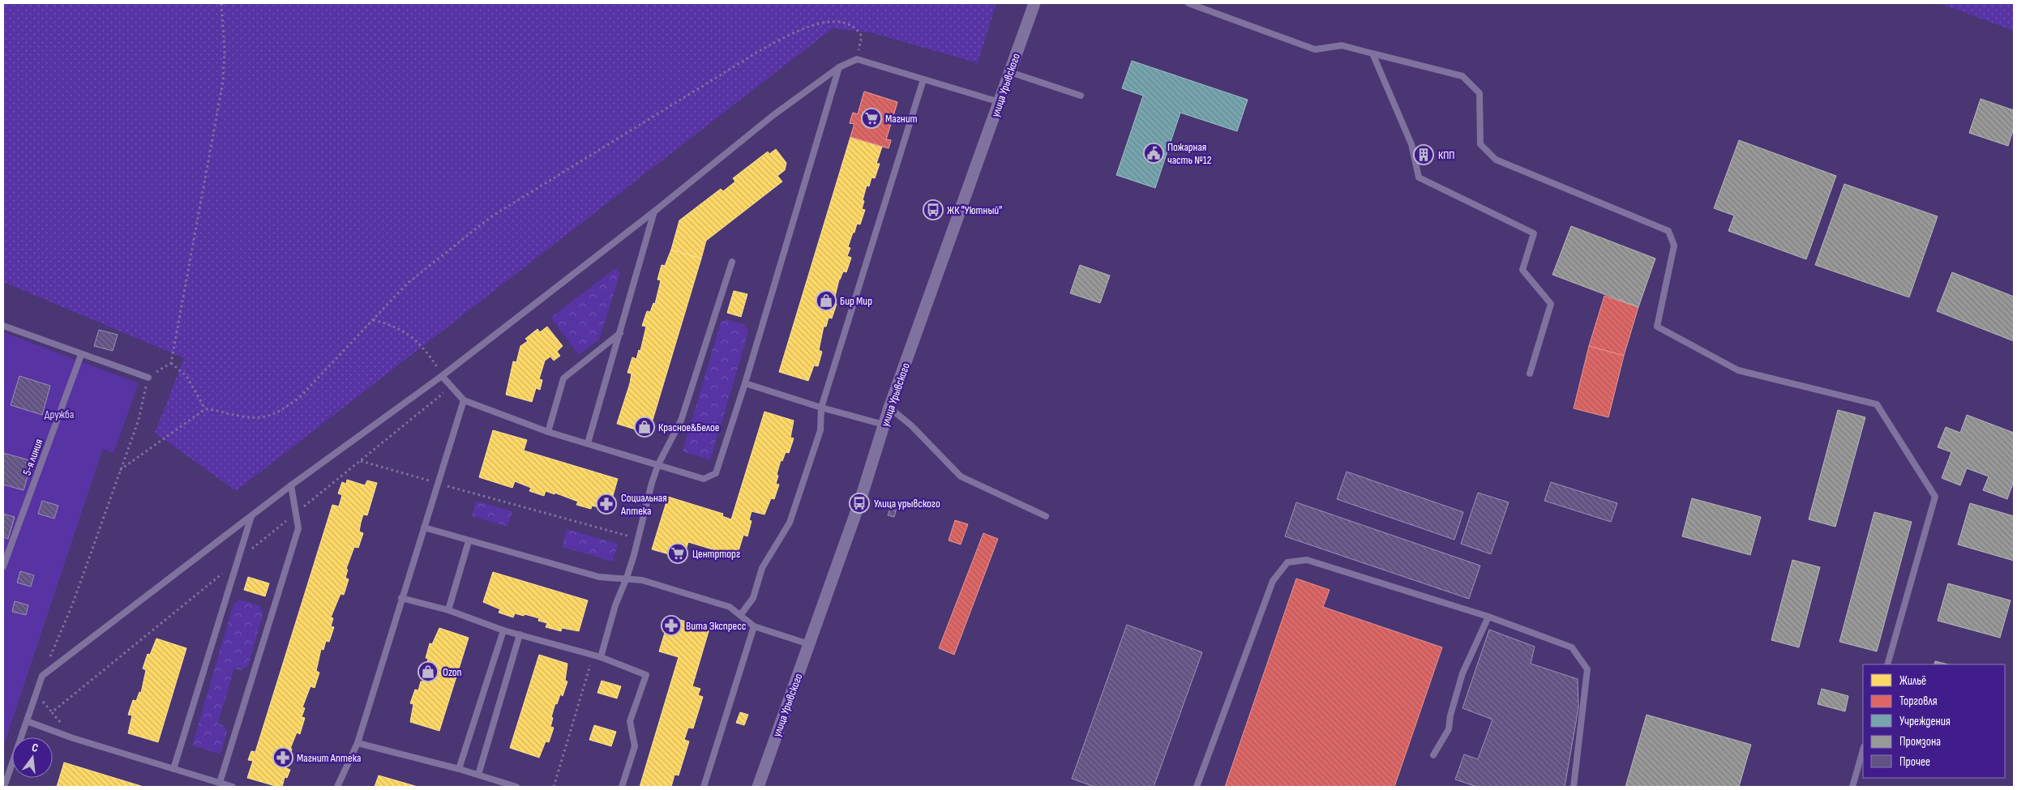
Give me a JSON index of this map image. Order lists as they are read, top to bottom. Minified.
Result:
{"streets":{"street":["улица Урывского"],"lane":["5-я линия"]},"parks":["Дружба"],"places":{"supermarket":["Магнит","Центрторг"],"public building":["Пожарная часть №12"],"building":["КПП"],"bus stop":["ЖК \"Уютный\"","Улица урывского"],"shop":["Бир Мир","Красное&Белое","Ozon"],"pharmacy":["Социальная Аптека","Вита Экспресс","Магнит Аптека"]},"legend":["Жильё","Торговля","Учреждения","Промзона","Прочее"],"north":"top"}
